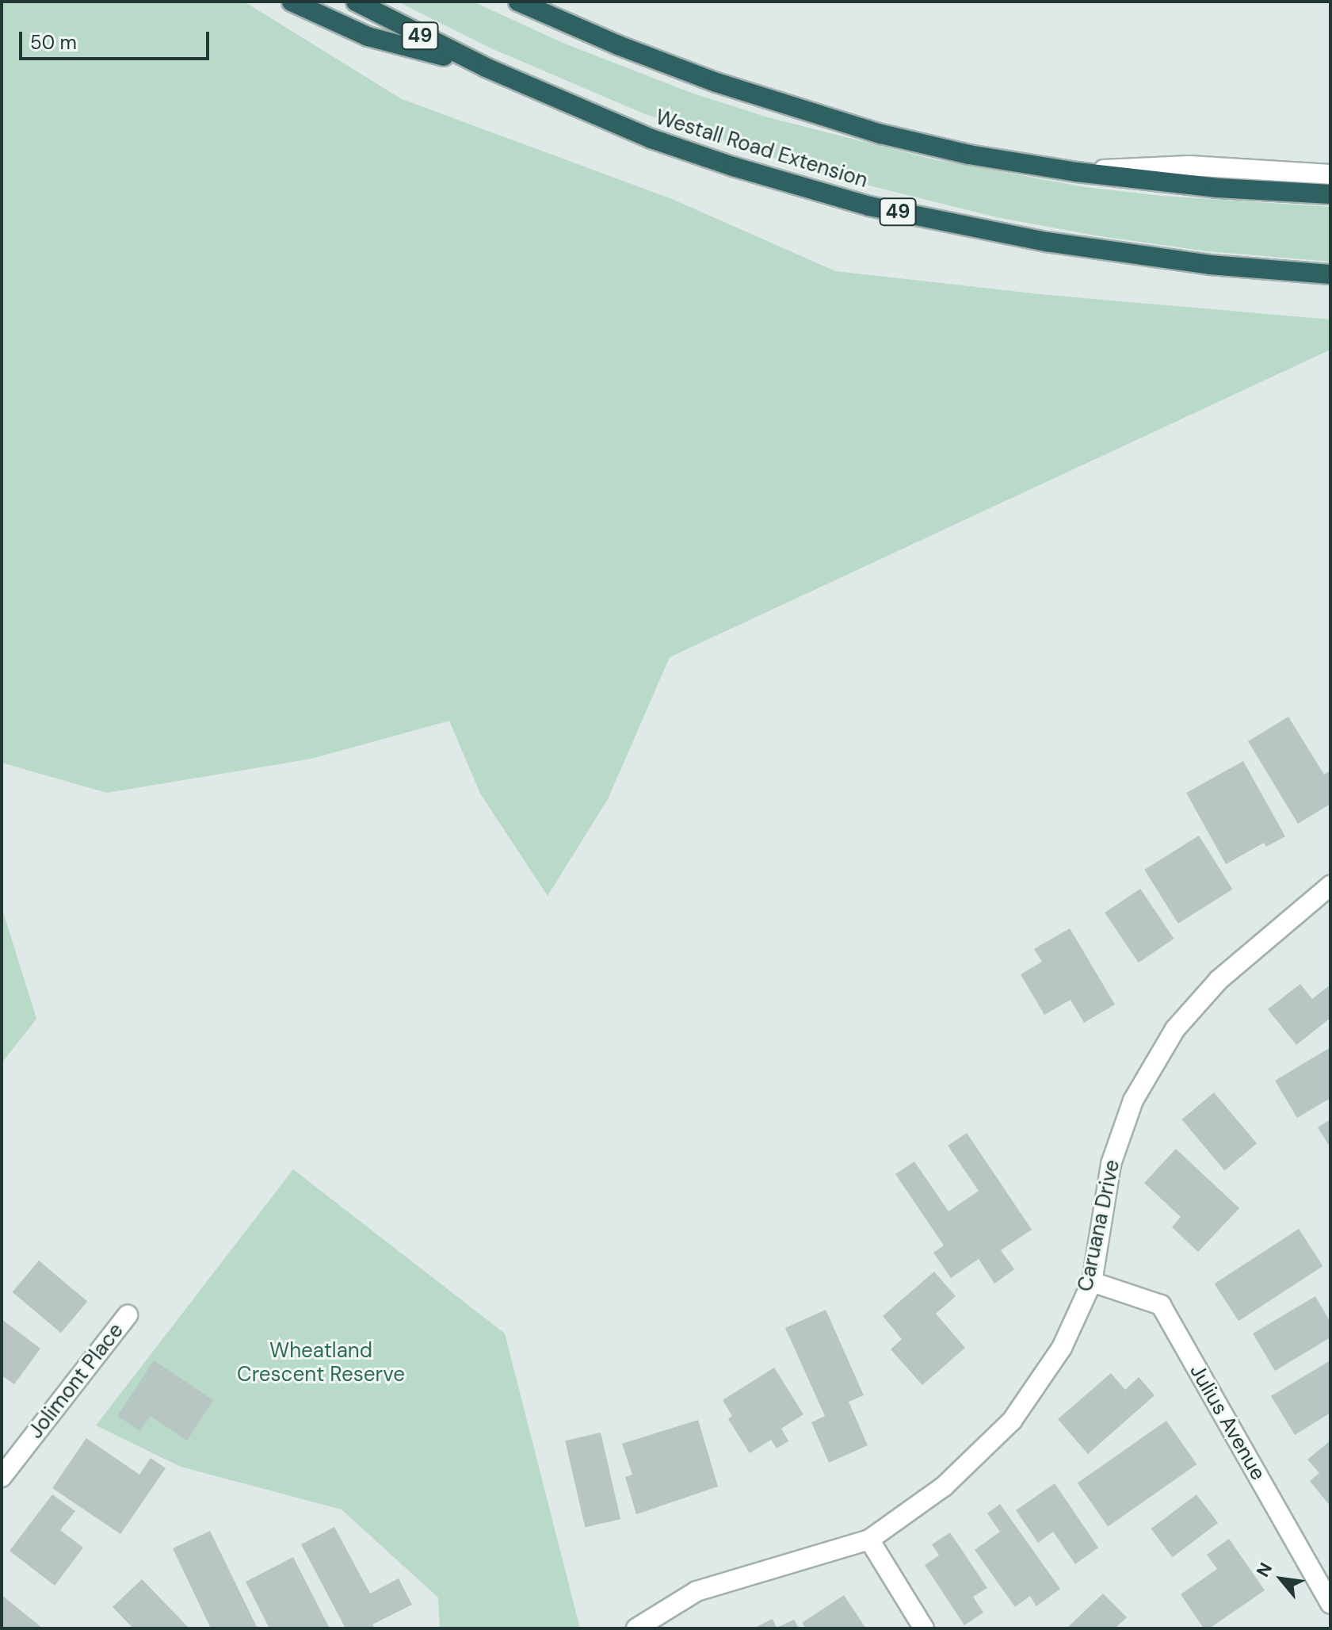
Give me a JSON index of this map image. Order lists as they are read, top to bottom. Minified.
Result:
{"streets":{"highway":["49","Westall Road Extension"],"street":["Caruana Drive","Jolimont Place","Julius Avenue"]},"crossings":[["Caruana Drive","Julius Avenue"]],"parks":["Wheatland Crescent Reserve"],"scale_bar":"50 m","north":"top left"}
